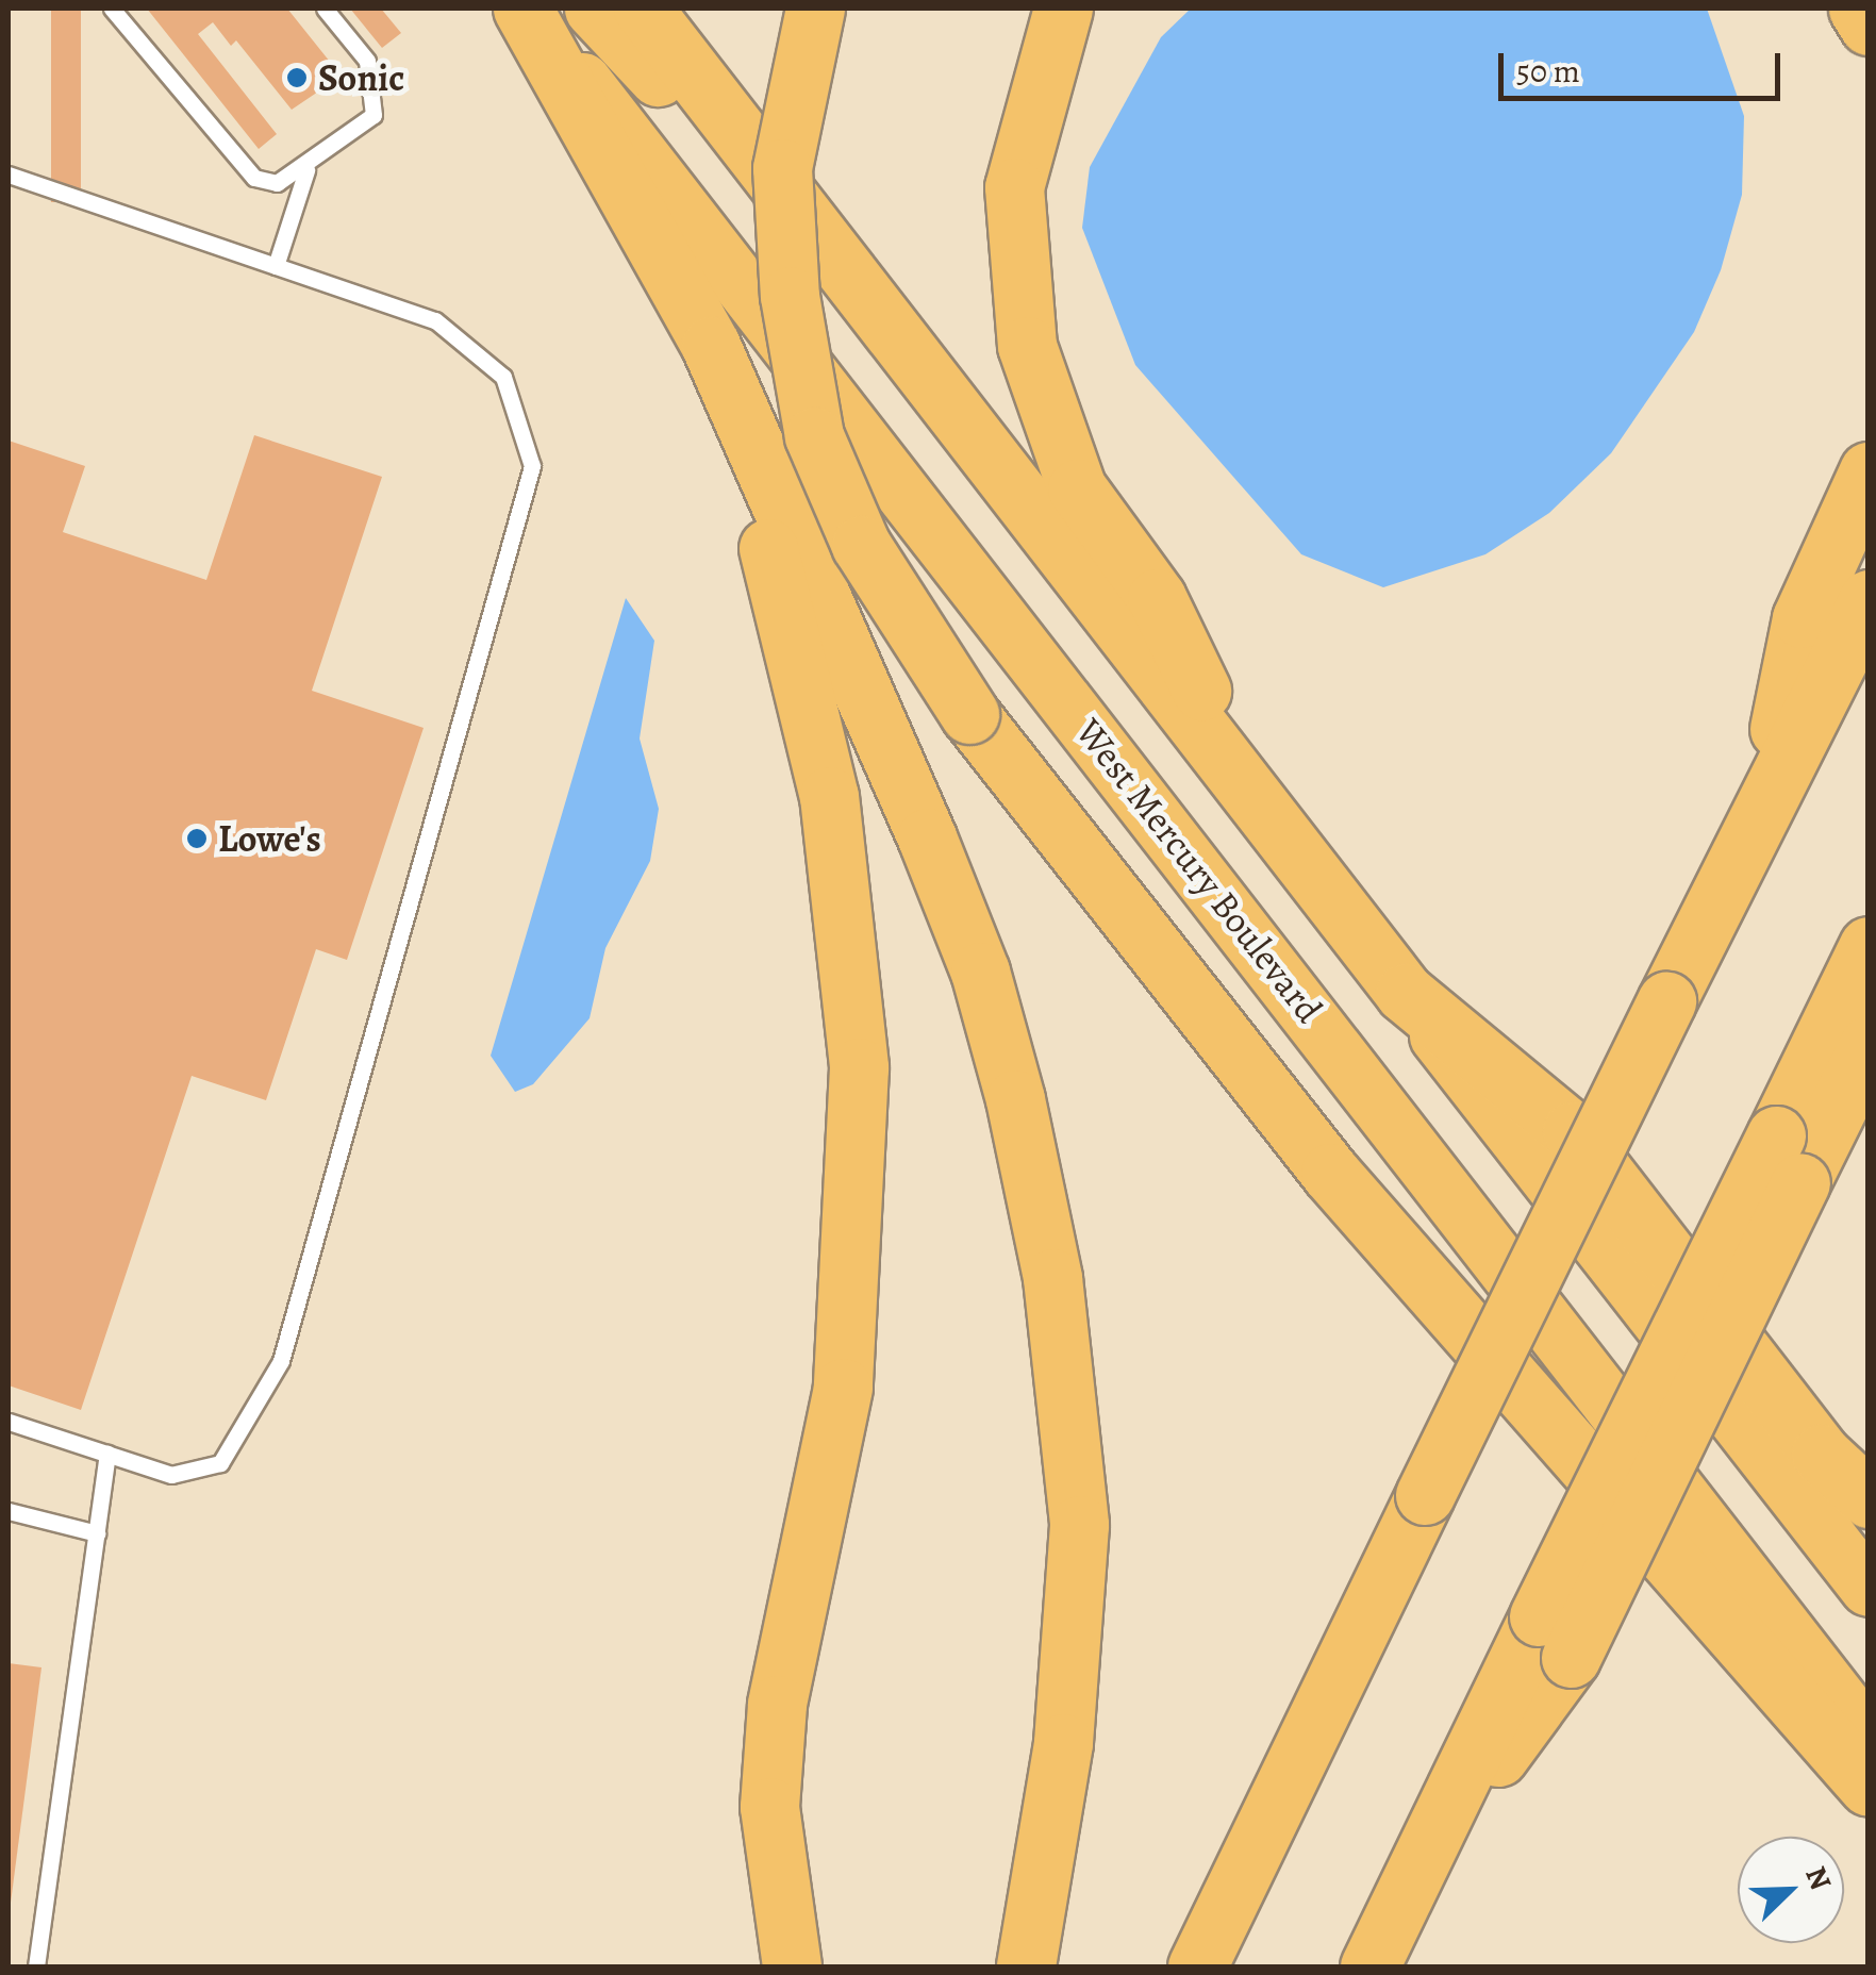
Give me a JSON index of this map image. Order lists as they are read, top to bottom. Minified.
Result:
{"streets":{"main road":["West Mercury Boulevard"]},"places":["Sonic","Lowe's"],"scale_bar":"50 m","north":"top right"}
